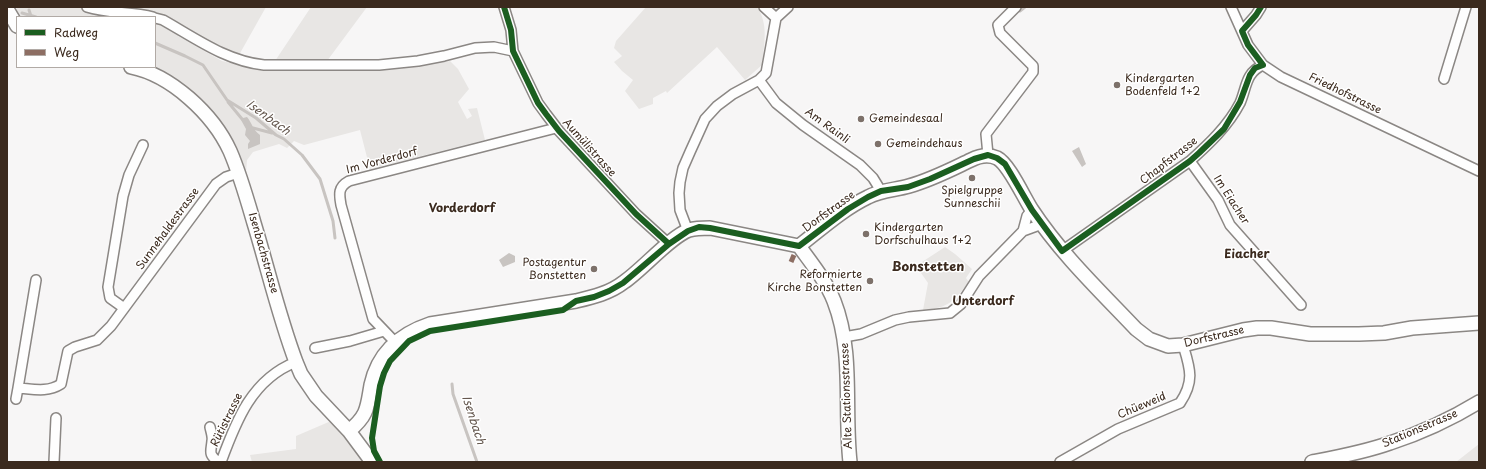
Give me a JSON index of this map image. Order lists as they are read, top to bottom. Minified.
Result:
{"streets":{"street":["Friedhofstrasse","Am Rainli","Aumülistrasse","Im Vorderdorf","Chapfstrasse","Im Eiacher","Dorfstrasse","Sunnehaldestrasse","Isenbachstrasse","Alte Stationsstrasse","Chüeweid","Rütistrasse","Stationsstrasse"]},"crossings":[["Friedhofstrasse","Chapfstrasse"],["Am Rainli","Dorfstrasse"],["Aumülistrasse","Im Vorderdorf"],["Aumülistrasse","Dorfstrasse"],["Chapfstrasse","Im Eiacher"],["Chapfstrasse","Dorfstrasse"],["Dorfstrasse","Isenbachstrasse"],["Dorfstrasse","Alte Stationsstrasse"],["Dorfstrasse","Chüeweid"],["Sunnehaldestrasse","Isenbachstrasse"],["Isenbachstrasse","Rütistrasse"]],"districts":["Vorderdorf","Eiacher","Bonstetten","Unterdorf"],"water":["Isenbach"],"places":["Kindergarten Bodenfeld 1+2","Gemeindesaal","Gemeindehaus","Spielgruppe Sunneschii","Kindergarten Dorfschulhaus 1+2","Postagentur Bonstetten","Reformierte Kirche Bonstetten"],"legend":["Radweg","Weg"]}
